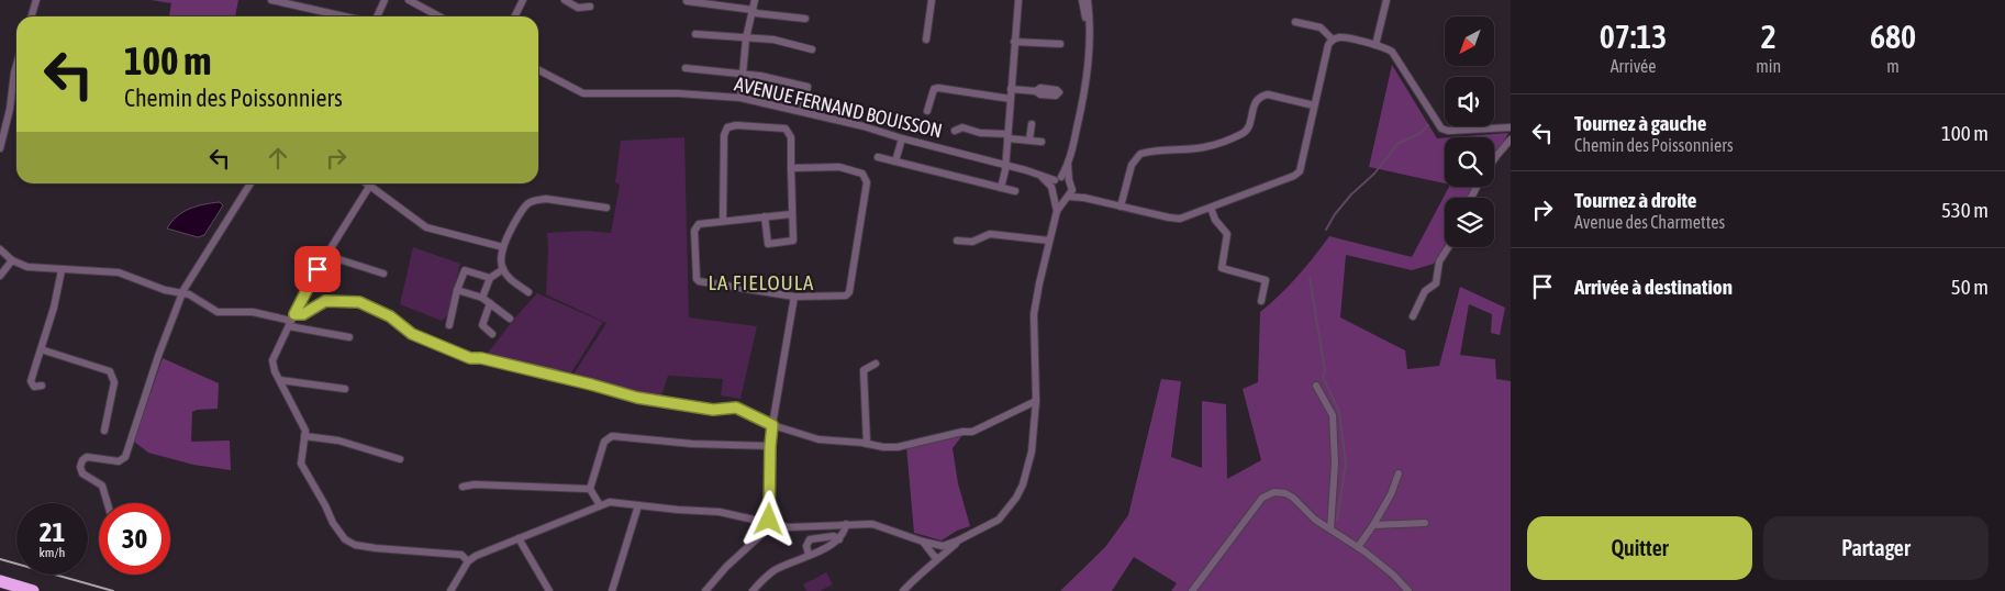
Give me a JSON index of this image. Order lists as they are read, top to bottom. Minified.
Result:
{"streets":{"street":["AVENUE FERNAND BOUISSON"]},"districts":["LA FIELOULA"],"north":"bottom left","page":{"eta":["07:13","Arrivée","2","min","680","m"],"turn":["100 m","Chemin des Poissonniers"],"list":[{"name":"Tournez à gauche","note":"Chemin des Poissonniers","value":"100 m"},{"name":"Tournez à droite","note":"Avenue des Charmettes","value":"530 m"},{"name":"Arrivée à destination","value":"50 m"}],"speed":"21 km/h","limit":"30","buttons":["Quitter","Partager"]}}
